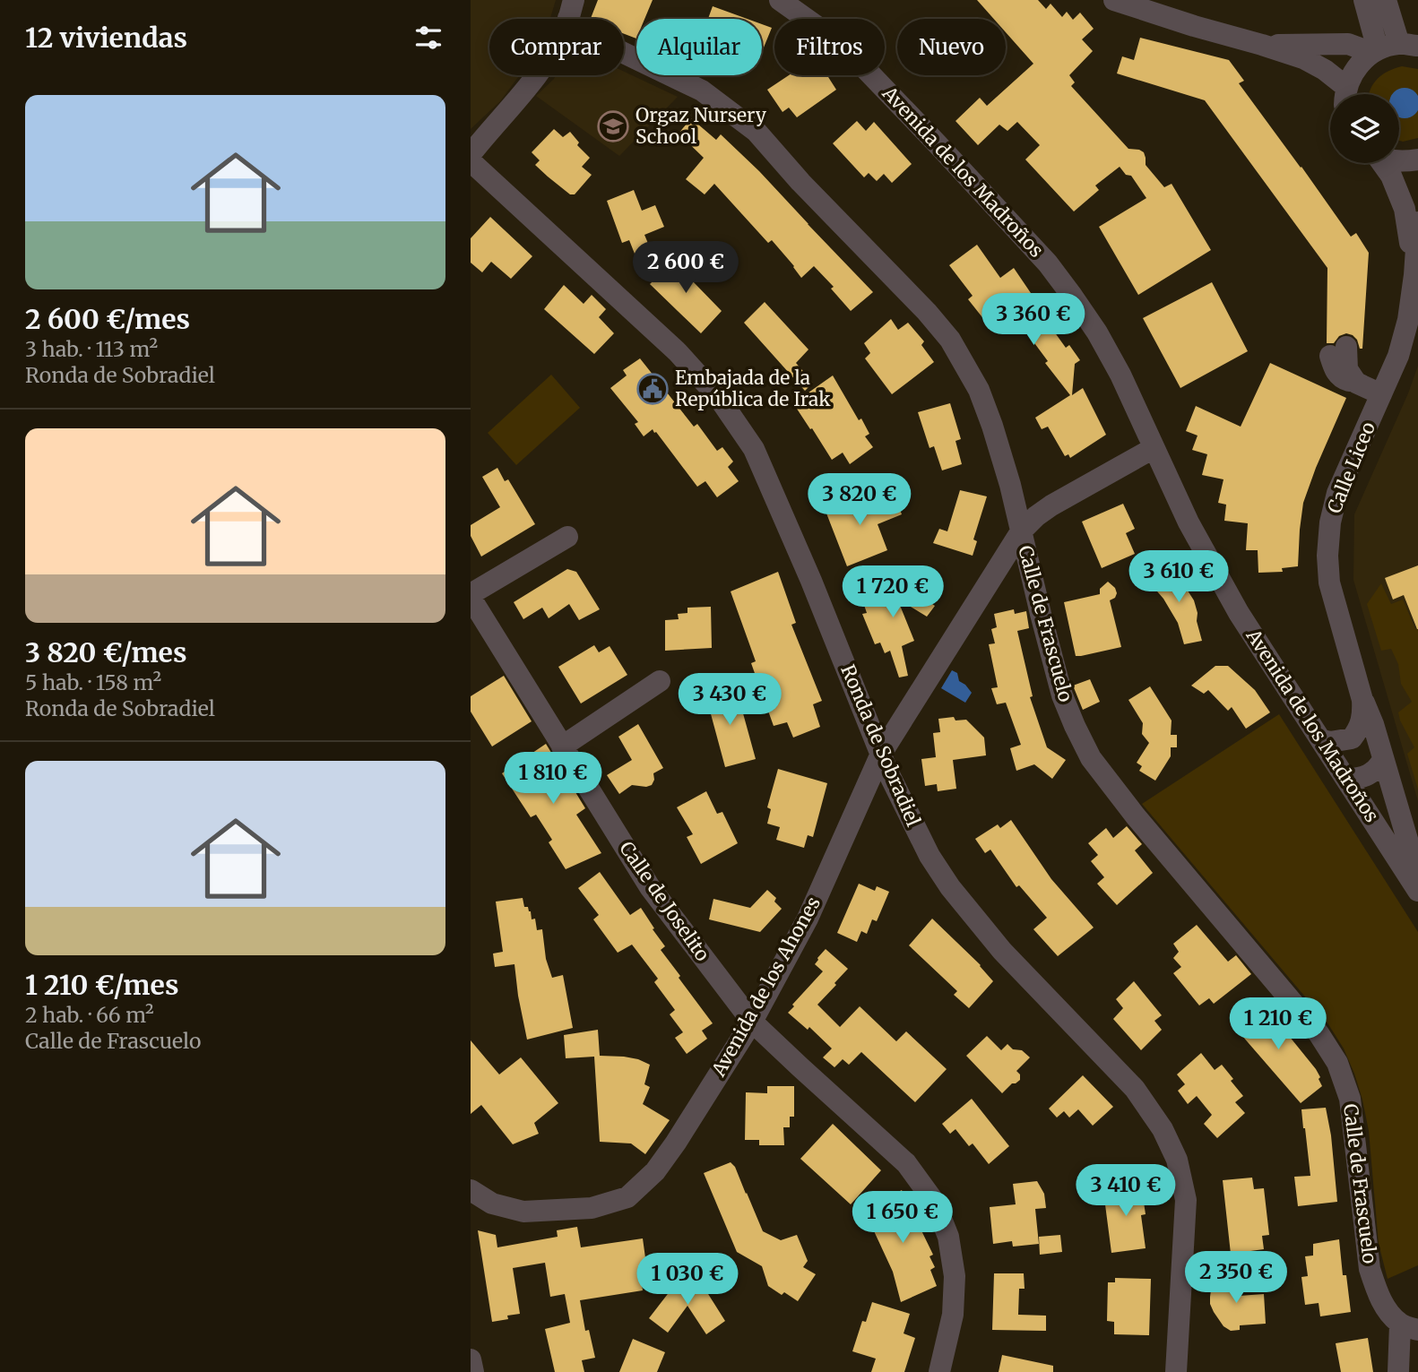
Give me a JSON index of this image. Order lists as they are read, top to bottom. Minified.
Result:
{"streets":{"street":["Avenida de los Madroños","Calle Liceo","Calle de Frascuelo","Ronda de Sobradiel","Calle de Joselito","Avenida de los Ahones"]},"crossings":[["Avenida de los Madroños","Calle Liceo"],["Avenida de los Madroños","Avenida de los Ahones"],["Calle de Frascuelo","Avenida de los Ahones"],["Ronda de Sobradiel","Avenida de los Ahones"],["Calle de Joselito","Avenida de los Ahones"]],"places":{"school or university":["Orgaz Nursery School"],"public building":["Embajada de la República de Irak"]},"page":{"heading":"12 viviendas","chip":["Comprar","Alquilar","Filtros","Nuevo"],"list":[{"name":"2 600 €/mes","note":"3 hab. · 113 m² · Ronda de Sobradiel"},{"name":"3 820 €/mes","note":"5 hab. · 158 m² · Ronda de Sobradiel"},{"name":"1 210 €/mes","note":"2 hab. · 66 m² · Calle de Frascuelo"}],"price":["2 600 €","3 360 €","3 820 €","3 610 €","1 720 €","3 430 €","1 810 €","1 210 €","3 410 €","1 650 €","2 350 €","1 030 €"]}}
